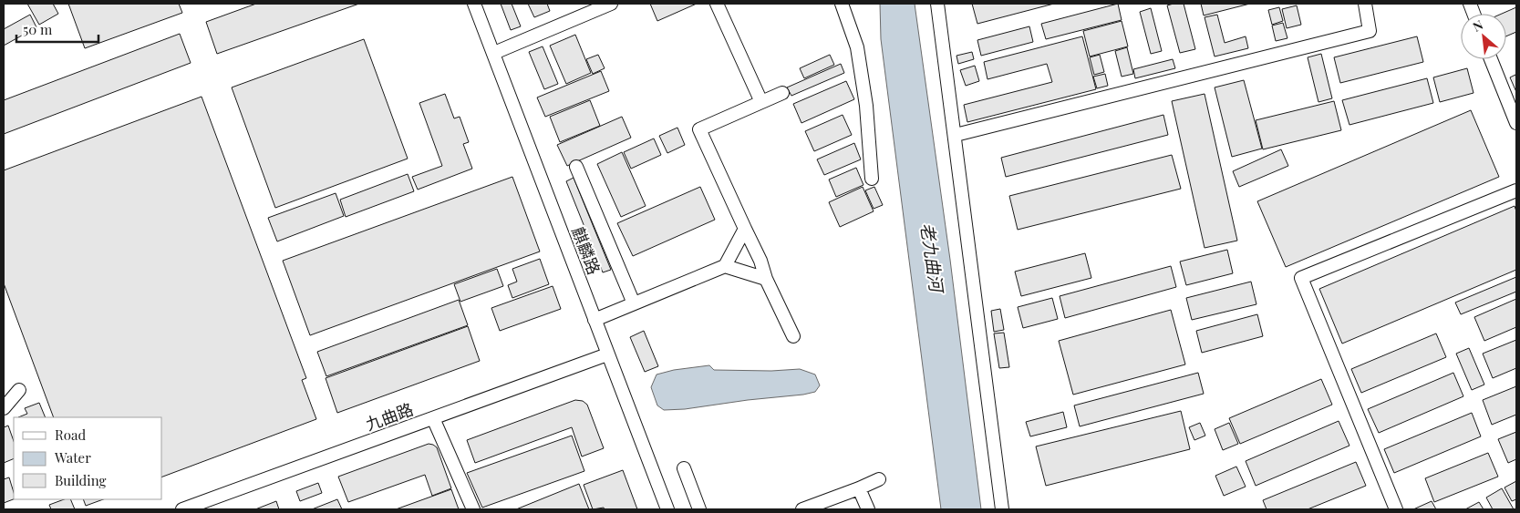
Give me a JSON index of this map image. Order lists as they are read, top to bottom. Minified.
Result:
{"streets":{"street":["麒麟路","九曲路"]},"crossings":[["麒麟路","九曲路"]],"water":["老九曲河"],"legend":["Road","Water","Building"],"scale_bar":"50 m","north":"top left"}
